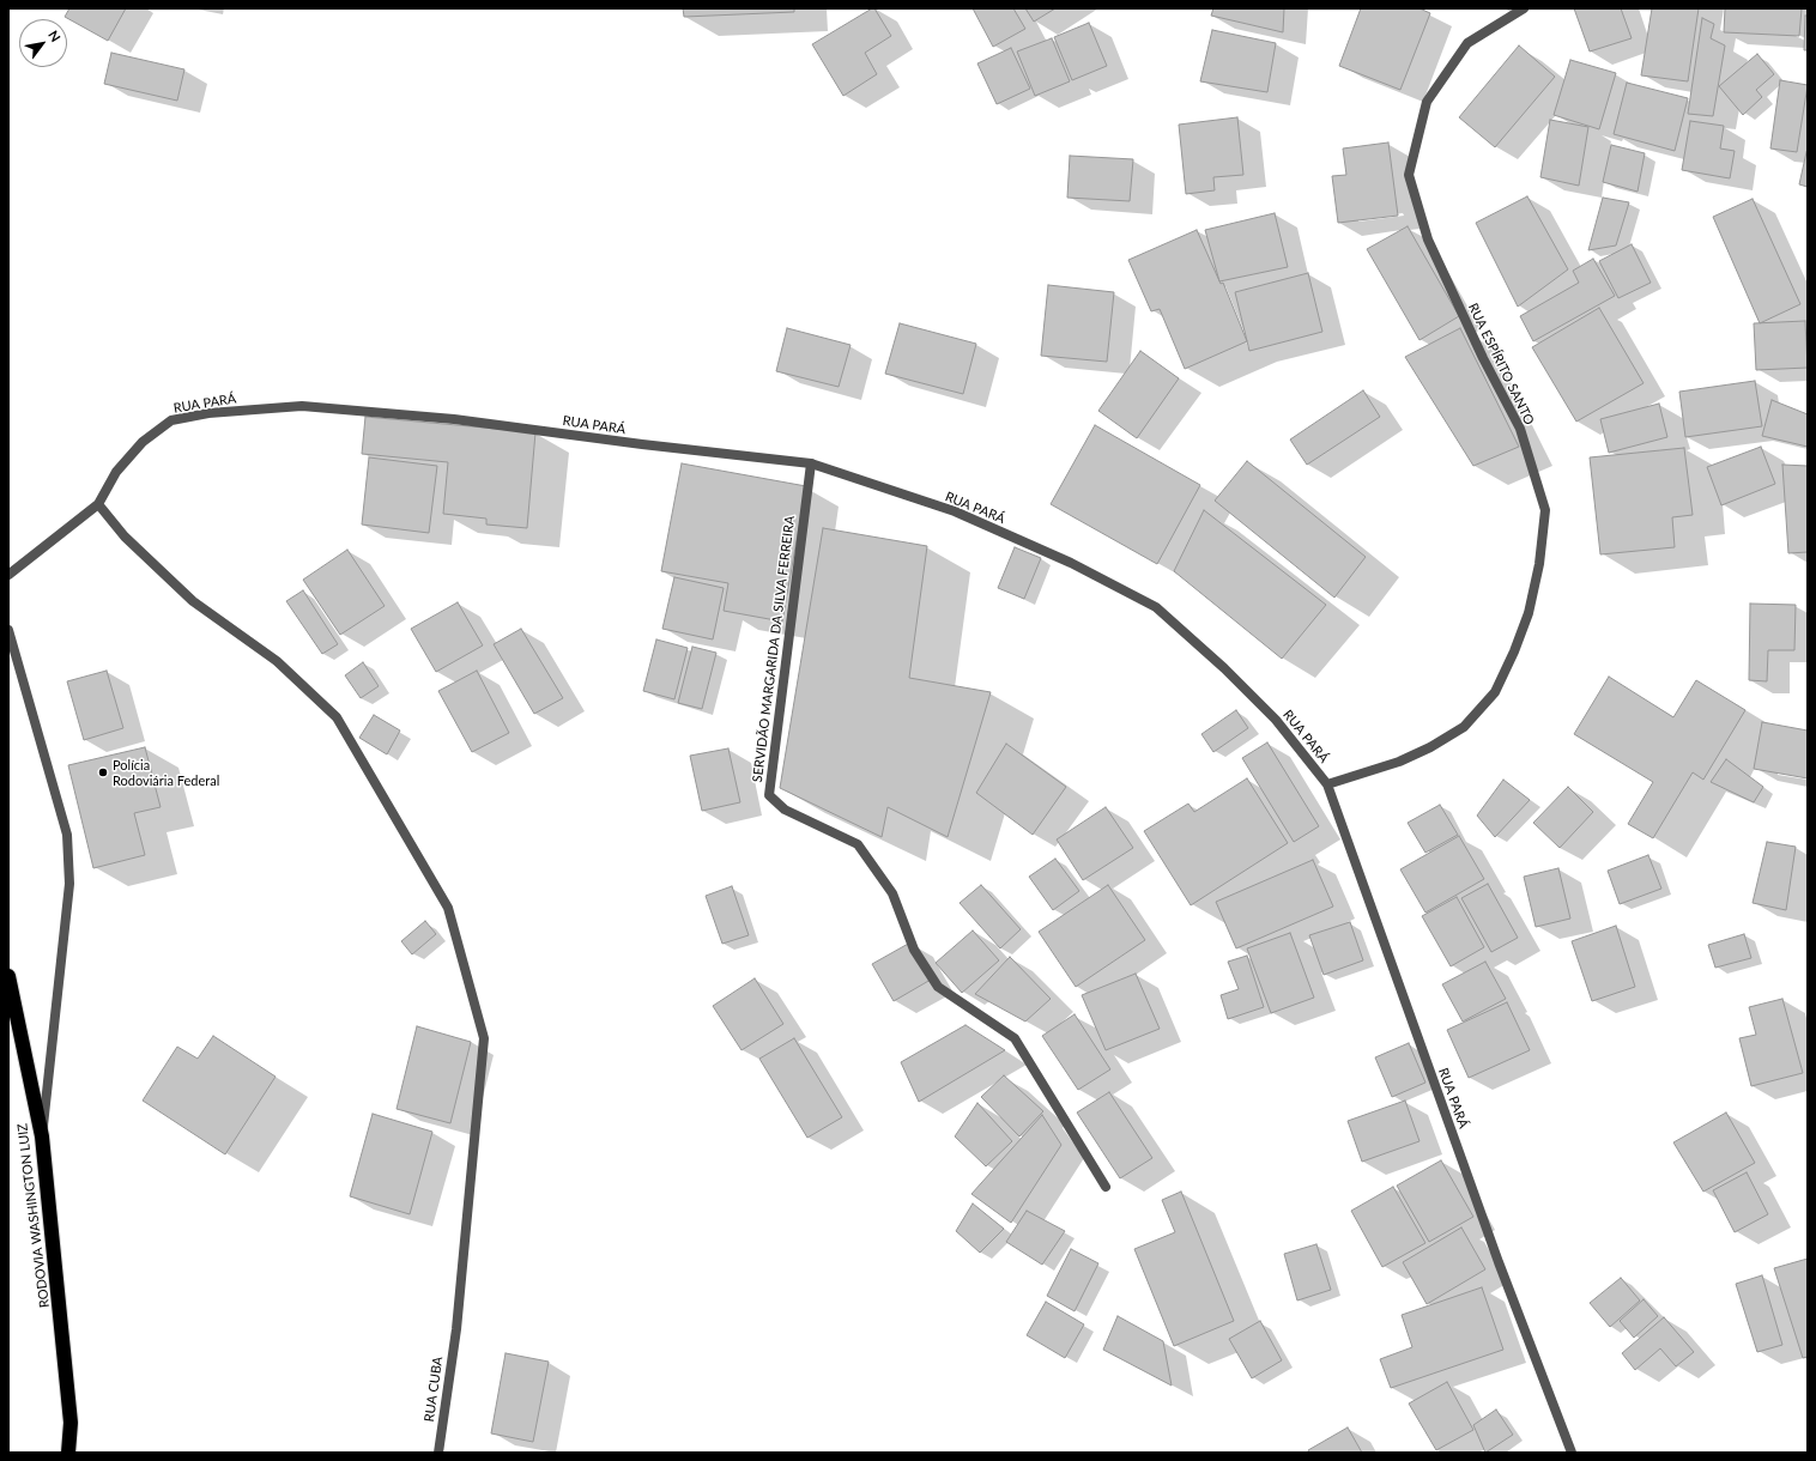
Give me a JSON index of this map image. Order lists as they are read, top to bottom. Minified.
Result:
{"streets":{"highway":["RODOVIA WASHINGTON LUIZ"],"street":["RUA ESPÍRITO SANTO","RUA PARÁ","SERVIDÃO MARGARIDA DA SILVA FERREIRA","RUA CUBA"]},"crossings":[["RUA ESPÍRITO SANTO","RUA PARÁ"],["RUA PARÁ","SERVIDÃO MARGARIDA DA SILVA FERREIRA"],["RUA PARÁ","RUA CUBA"]],"places":["Polícia Rodoviária Federal"],"north":"top right"}
